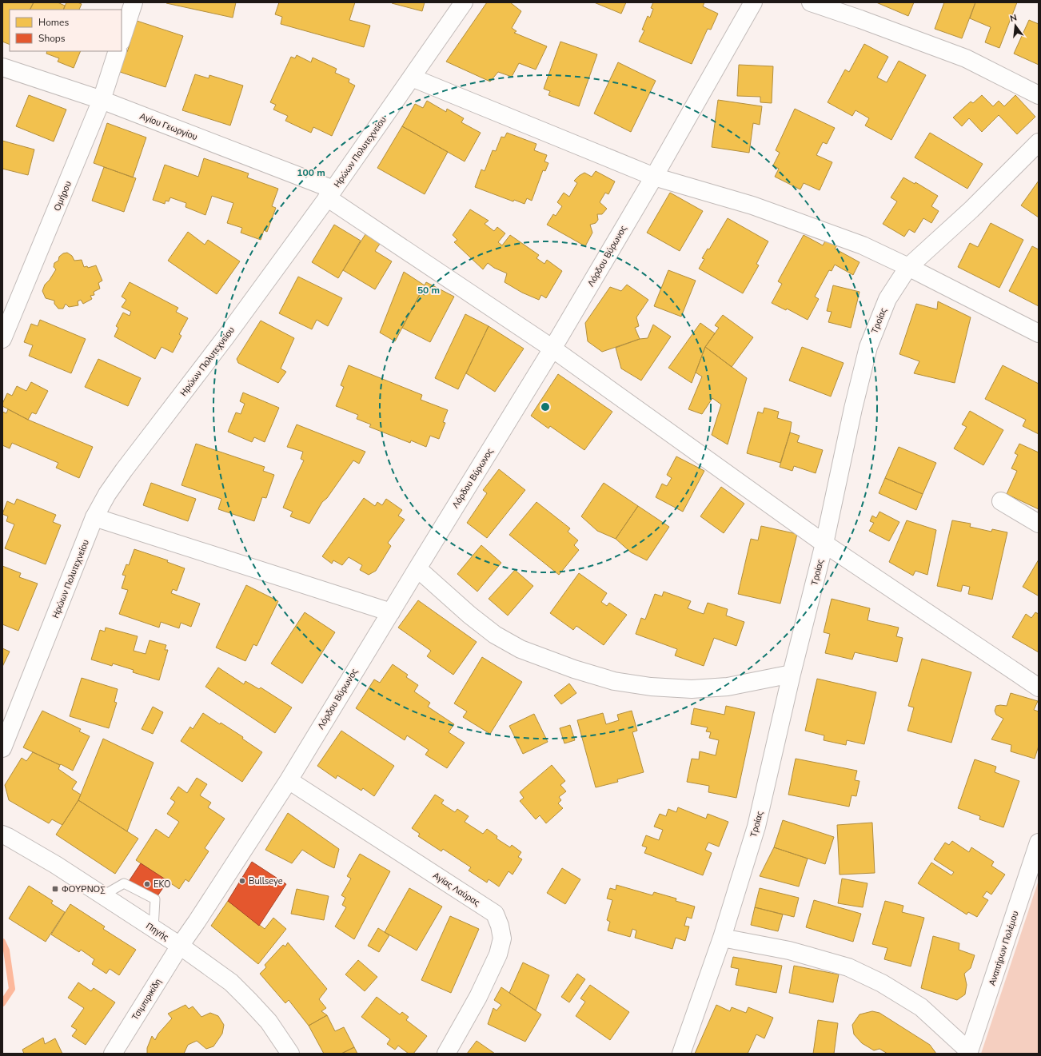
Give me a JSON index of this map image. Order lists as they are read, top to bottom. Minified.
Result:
{"streets":{"street":["Αγίου Γεωργίου","Ηρώων Πολυτεχνείου","Ομήρου","Λόρδου Βύρωνος","Τροίας","Αγίας Λαύρας","Πηγής","Αναπήρων Πολέμου","Τσιμπιρικίδη"]},"crossings":[["Αγίου Γεωργίου","Ηρώων Πολυτεχνείου"],["Αγίου Γεωργίου","Ομήρου"],["Αγίου Γεωργίου","Λόρδου Βύρωνος"],["Αγίου Γεωργίου","Τροίας"],["Λόρδου Βύρωνος","Αγίας Λαύρας"],["Λόρδου Βύρωνος","Πηγής"],["Λόρδου Βύρωνος","Τσιμπιρικίδη"],["Πηγής","Τσιμπιρικίδη"]],"places":{"other":["Bullseye","EKO"],"transit":["ΦΟΥΡΝΟΣ"]},"legend":["Homes","Shops"],"north":"top","rings":["100 m","50 m"]}
